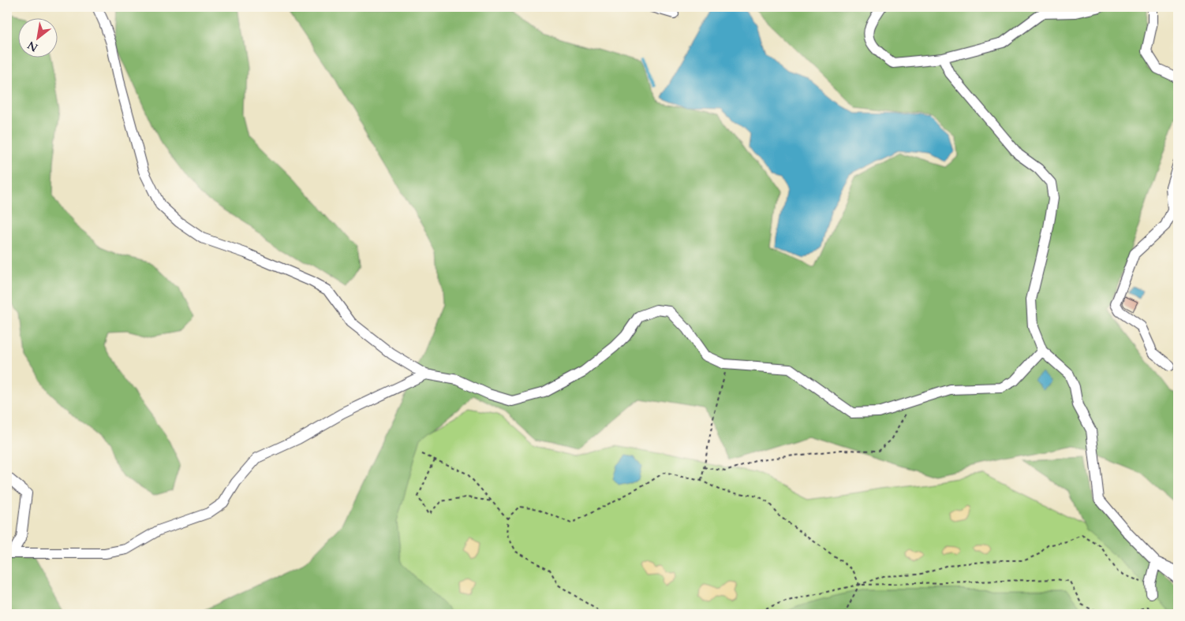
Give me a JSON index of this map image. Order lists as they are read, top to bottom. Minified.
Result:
{"north":"bottom left"}
